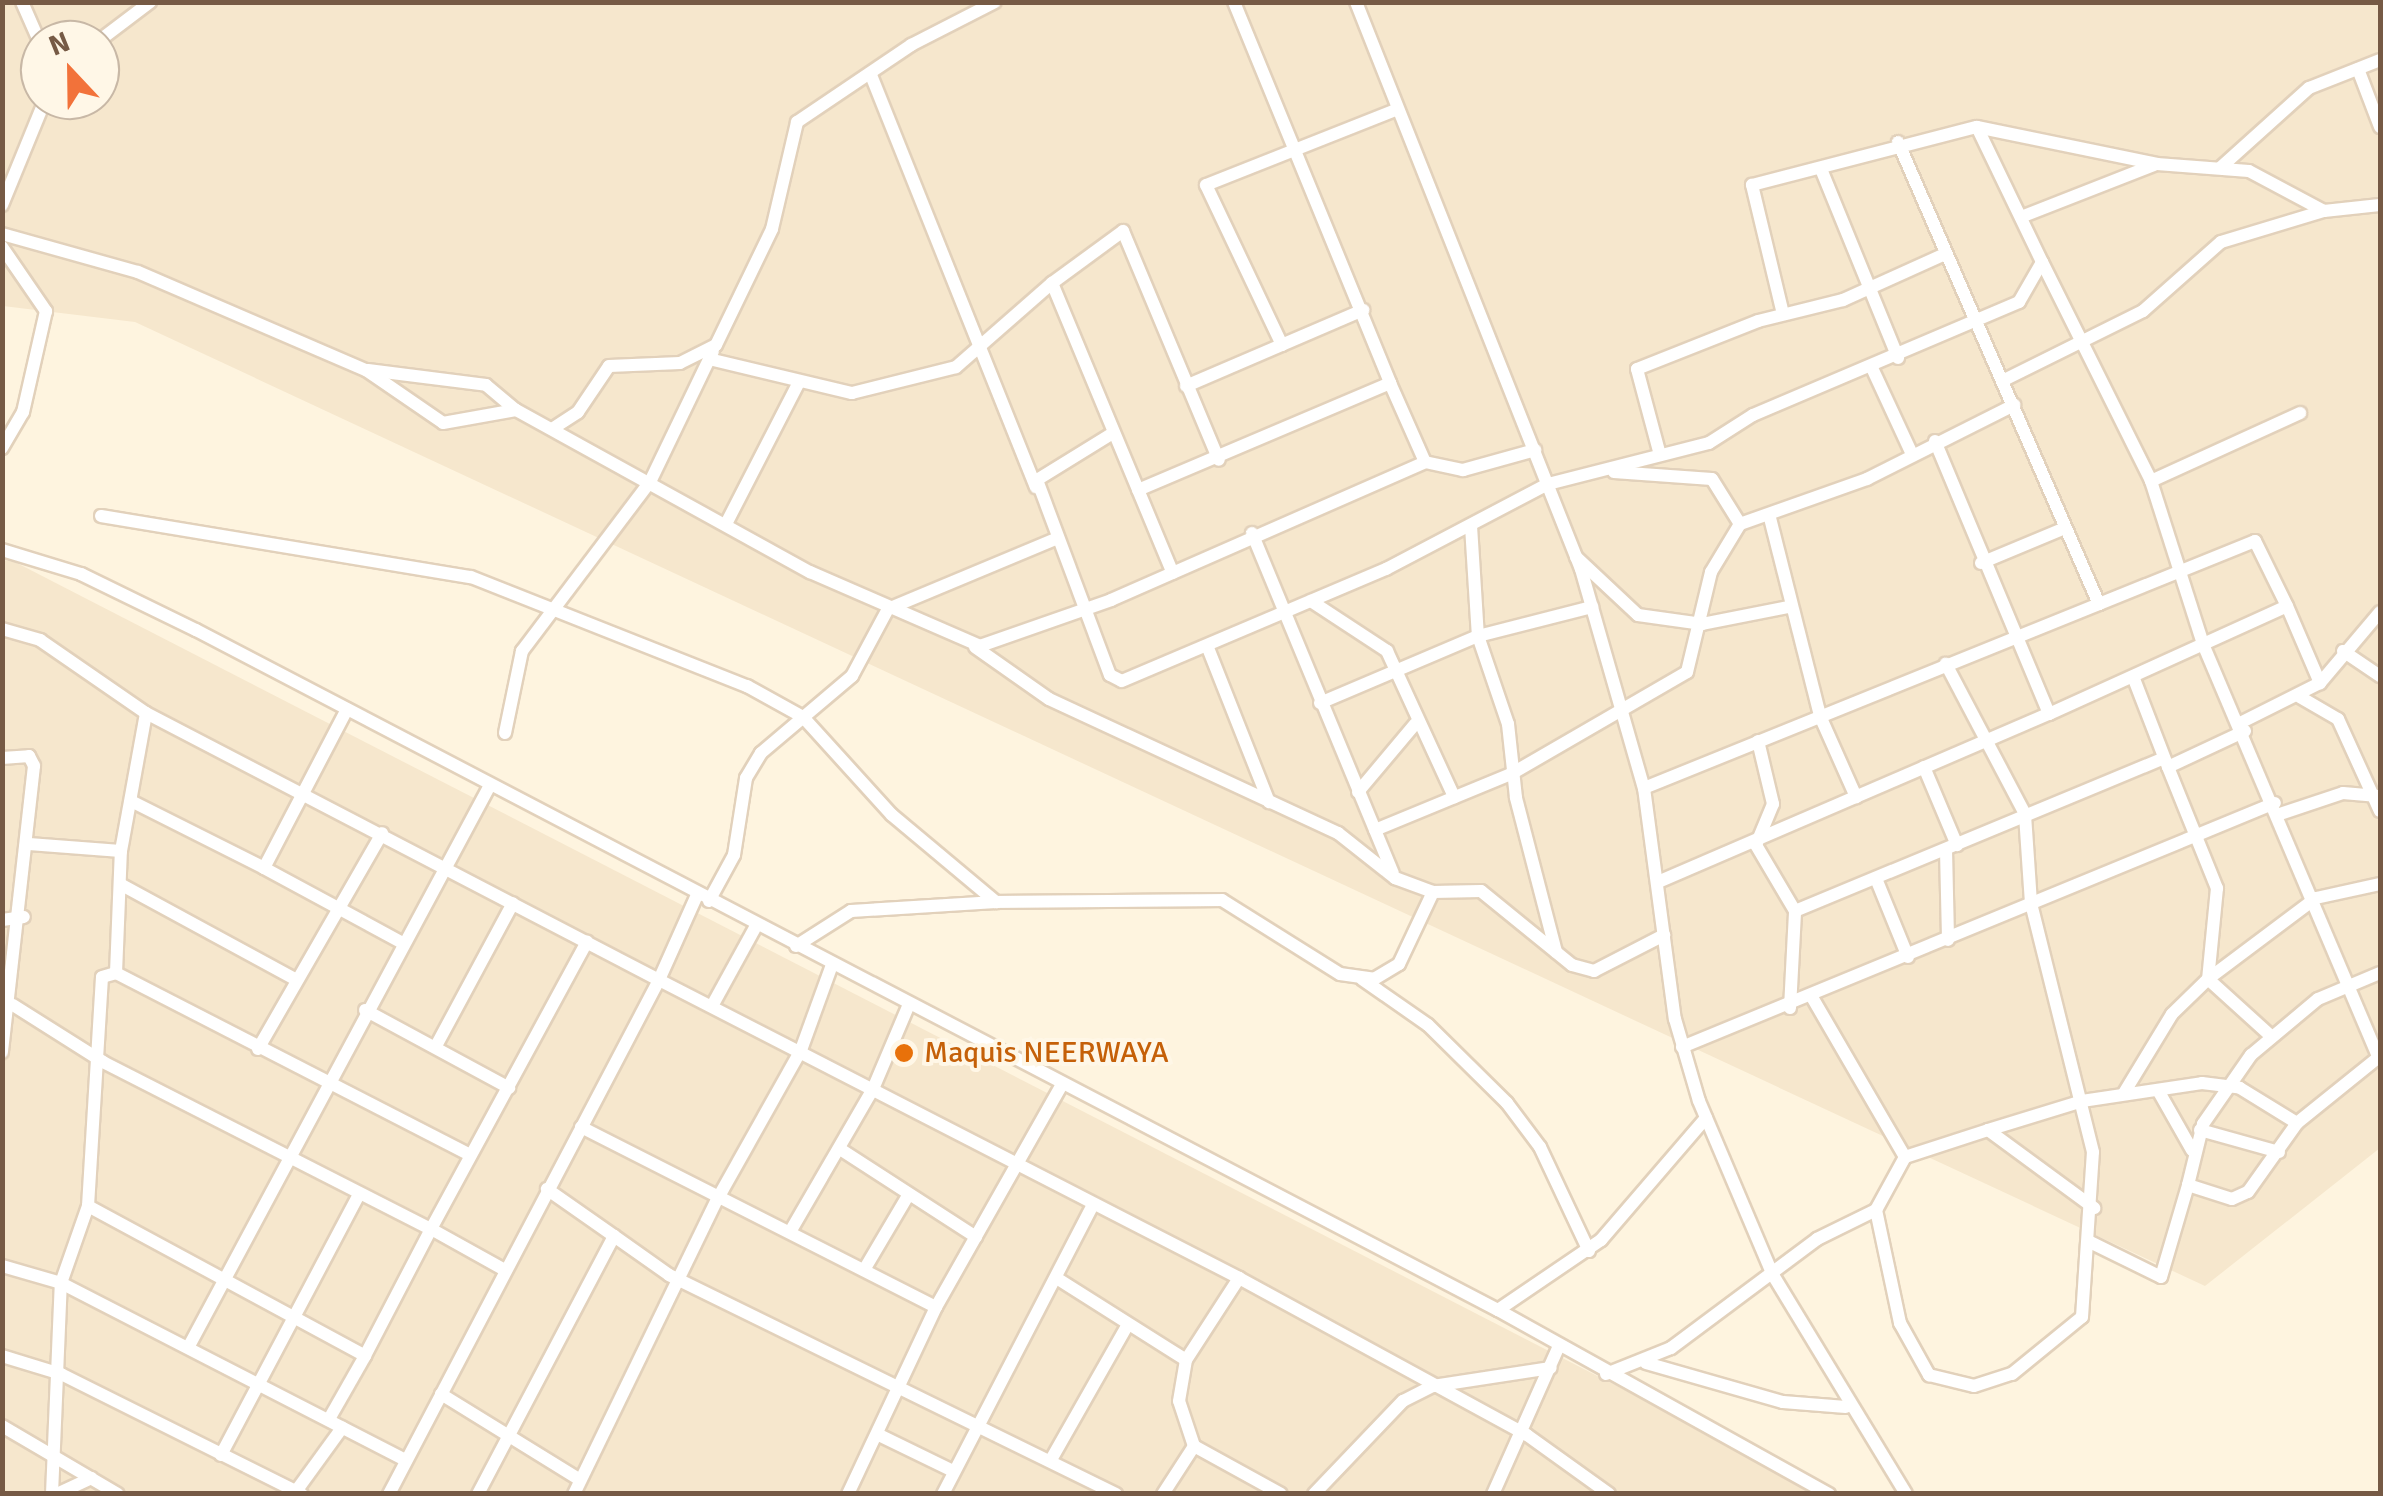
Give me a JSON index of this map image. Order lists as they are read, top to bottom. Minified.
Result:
{"places":["Maquis NEERWAYA"],"north":"top"}
